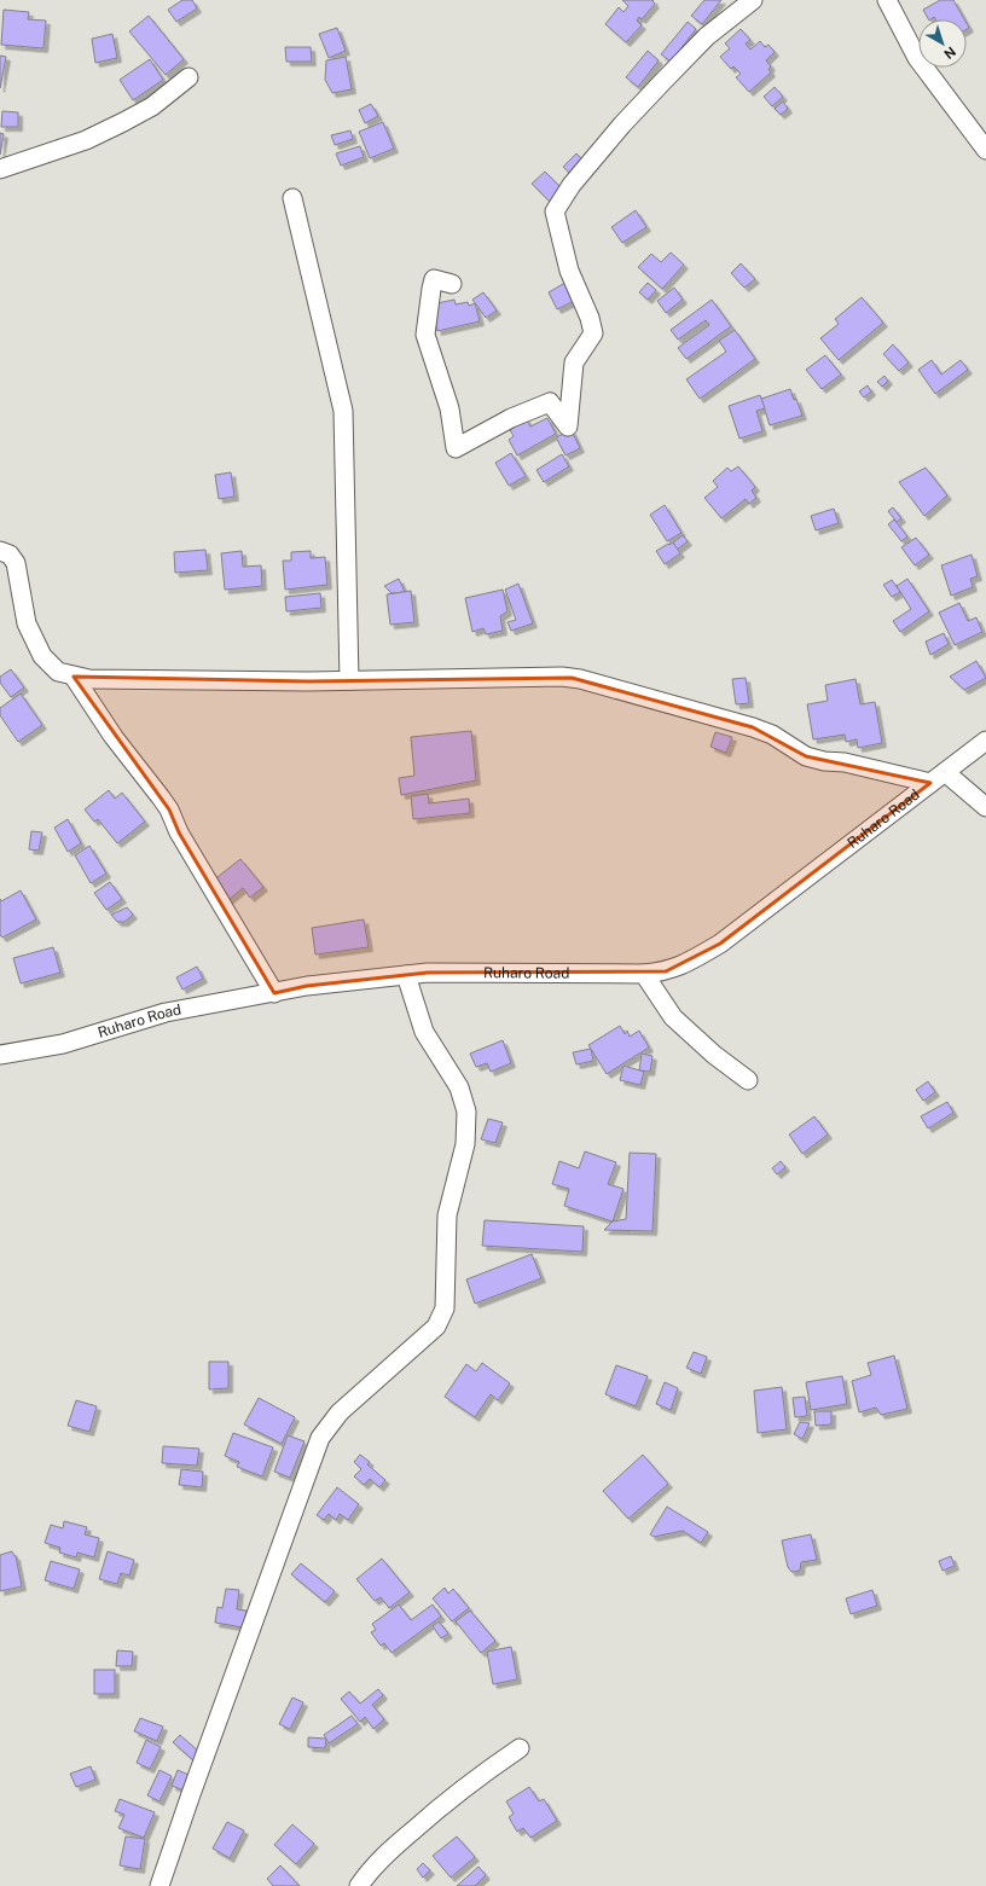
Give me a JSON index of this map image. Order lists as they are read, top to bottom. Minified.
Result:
{"streets":{"street":["Ruharo Road"]},"north":"bottom right"}
